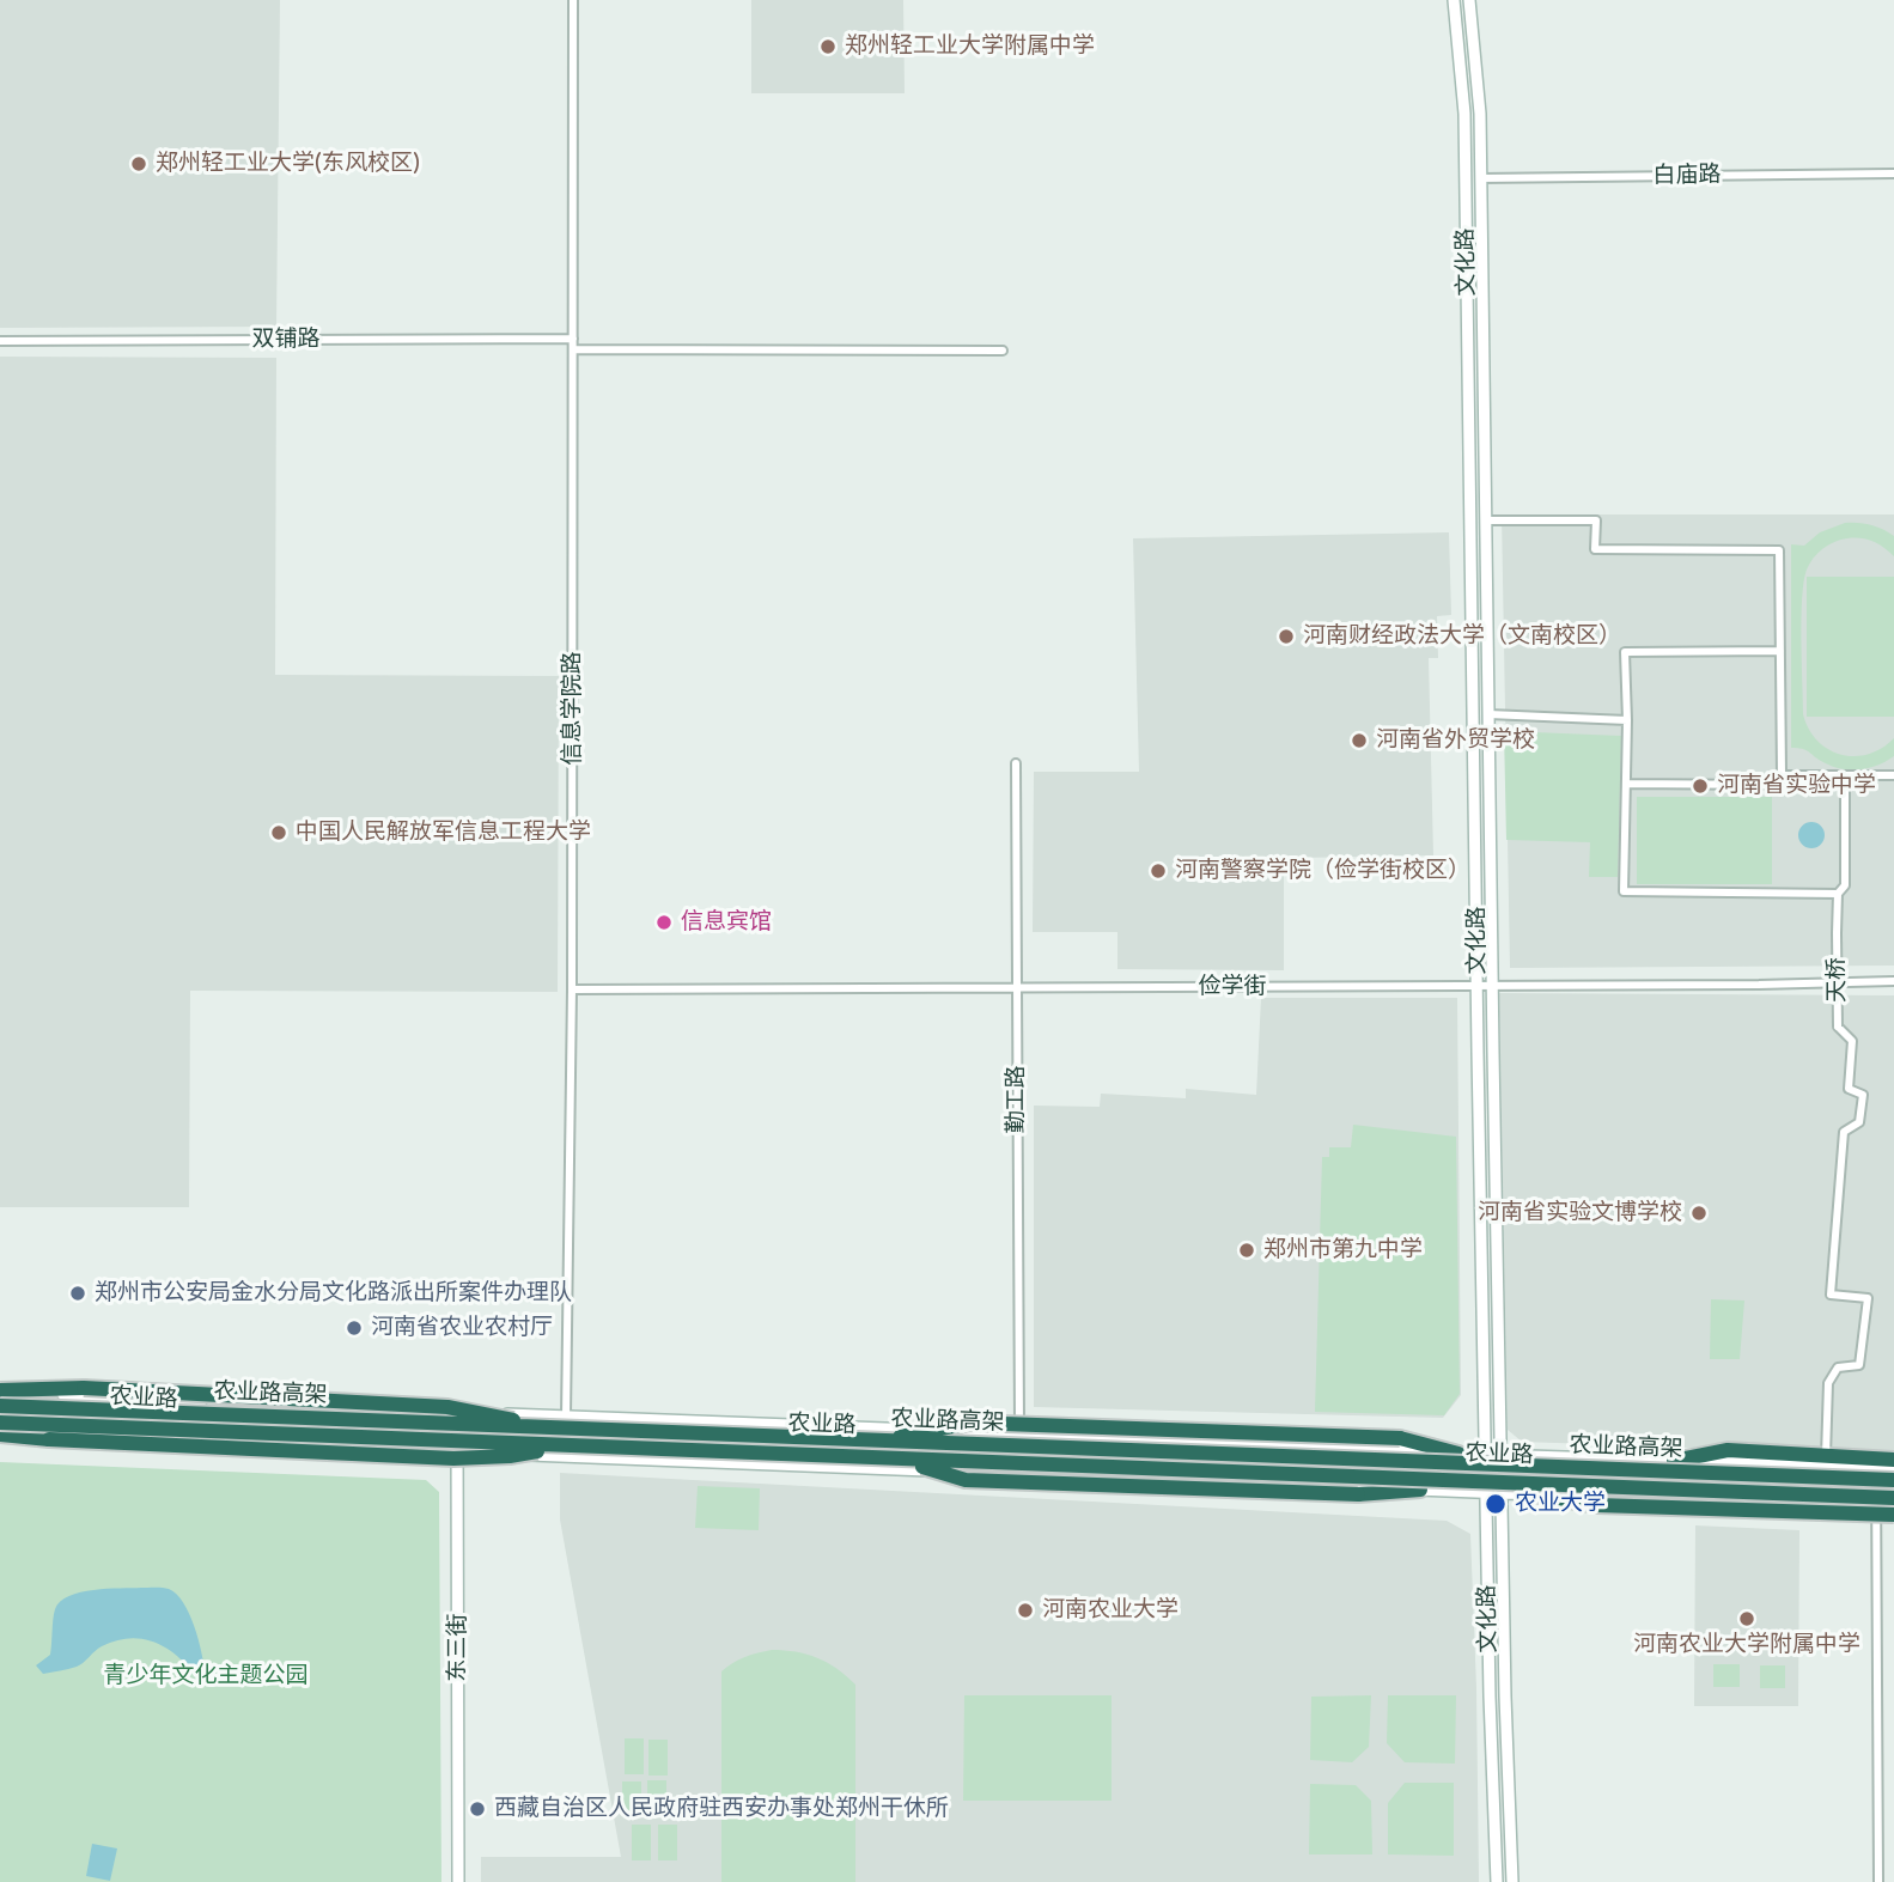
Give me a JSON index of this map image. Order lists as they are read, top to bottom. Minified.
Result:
{"streets":{"highway":["农业路高架"],"street":["白庙路","文化路","双铺路","信息学院路","天桥","俭学街","勤工路","农业路","东三街"]},"crossings":[["白庙路","文化路"],["文化路","俭学街"],["文化路","农业路"],["双铺路","信息学院路"],["信息学院路","俭学街"],["信息学院路","农业路"],["俭学街","勤工路"],["勤工路","农业路"],["农业路","东三街"]],"parks":["青少年文化主题公园"],"places":["郑州轻工业大学附属中学","郑州轻工业大学(东风校区)","河南财经政法大学（文南校区）","河南省外贸学校","河南省实验中学","中国人民解放军信息工程大学","河南警察学院（俭学街校区）","信息宾馆","河南省实验文博学校","郑州市第九中学","郑州市公安局金水分局文化路派出所案件办理队","河南省农业农村厅","农业大学","河南农业大学","河南农业大学附属中学","西藏自治区人民政府驻西安办事处郑州干休所"]}
